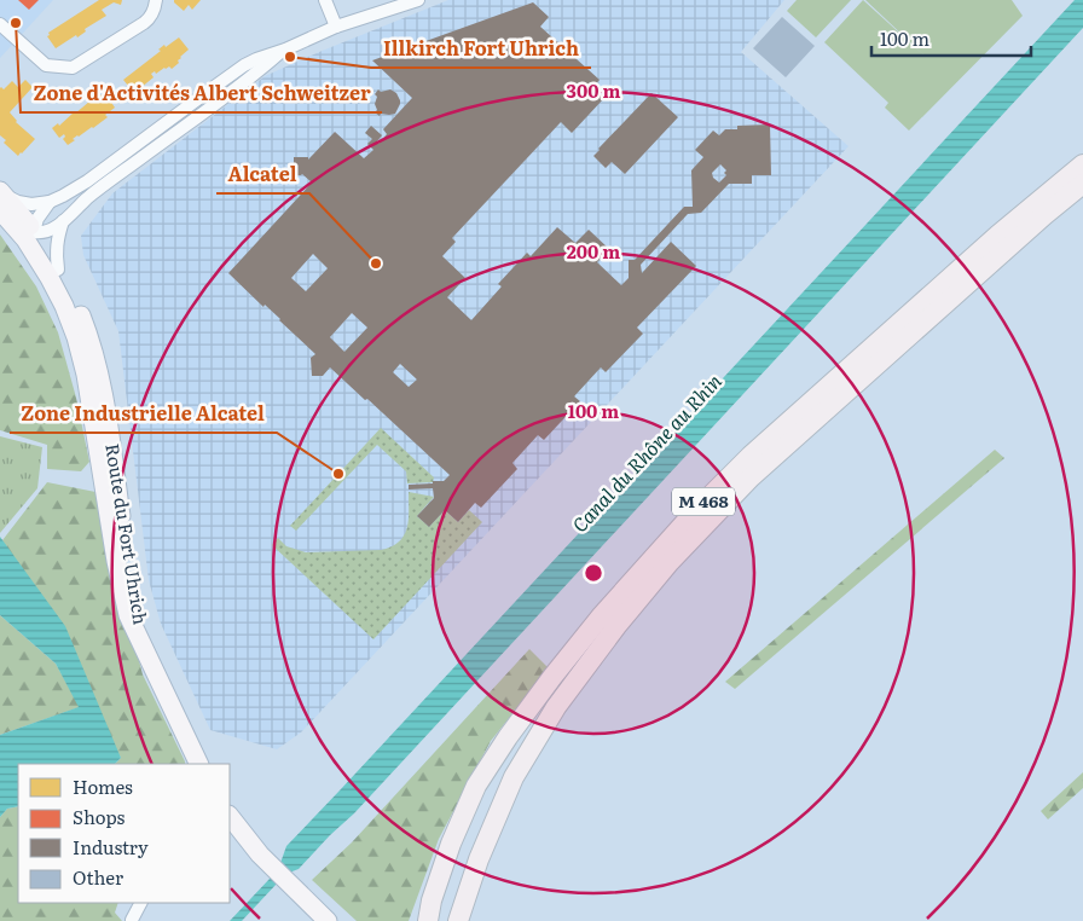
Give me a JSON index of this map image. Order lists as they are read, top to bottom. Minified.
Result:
{"streets":{"main road":["M 468"],"street":["Route du Fort Uhrich"]},"water":["Canal du Rhône au Rhin"],"places":["Zone d'Activités Albert Schweitzer","Illkirch Fort Uhrich","Alcatel","Zone Industrielle Alcatel"],"legend":["Homes","Shops","Industry","Other"],"scale_bar":"100 m","rings":["300 m","200 m","100 m"]}
